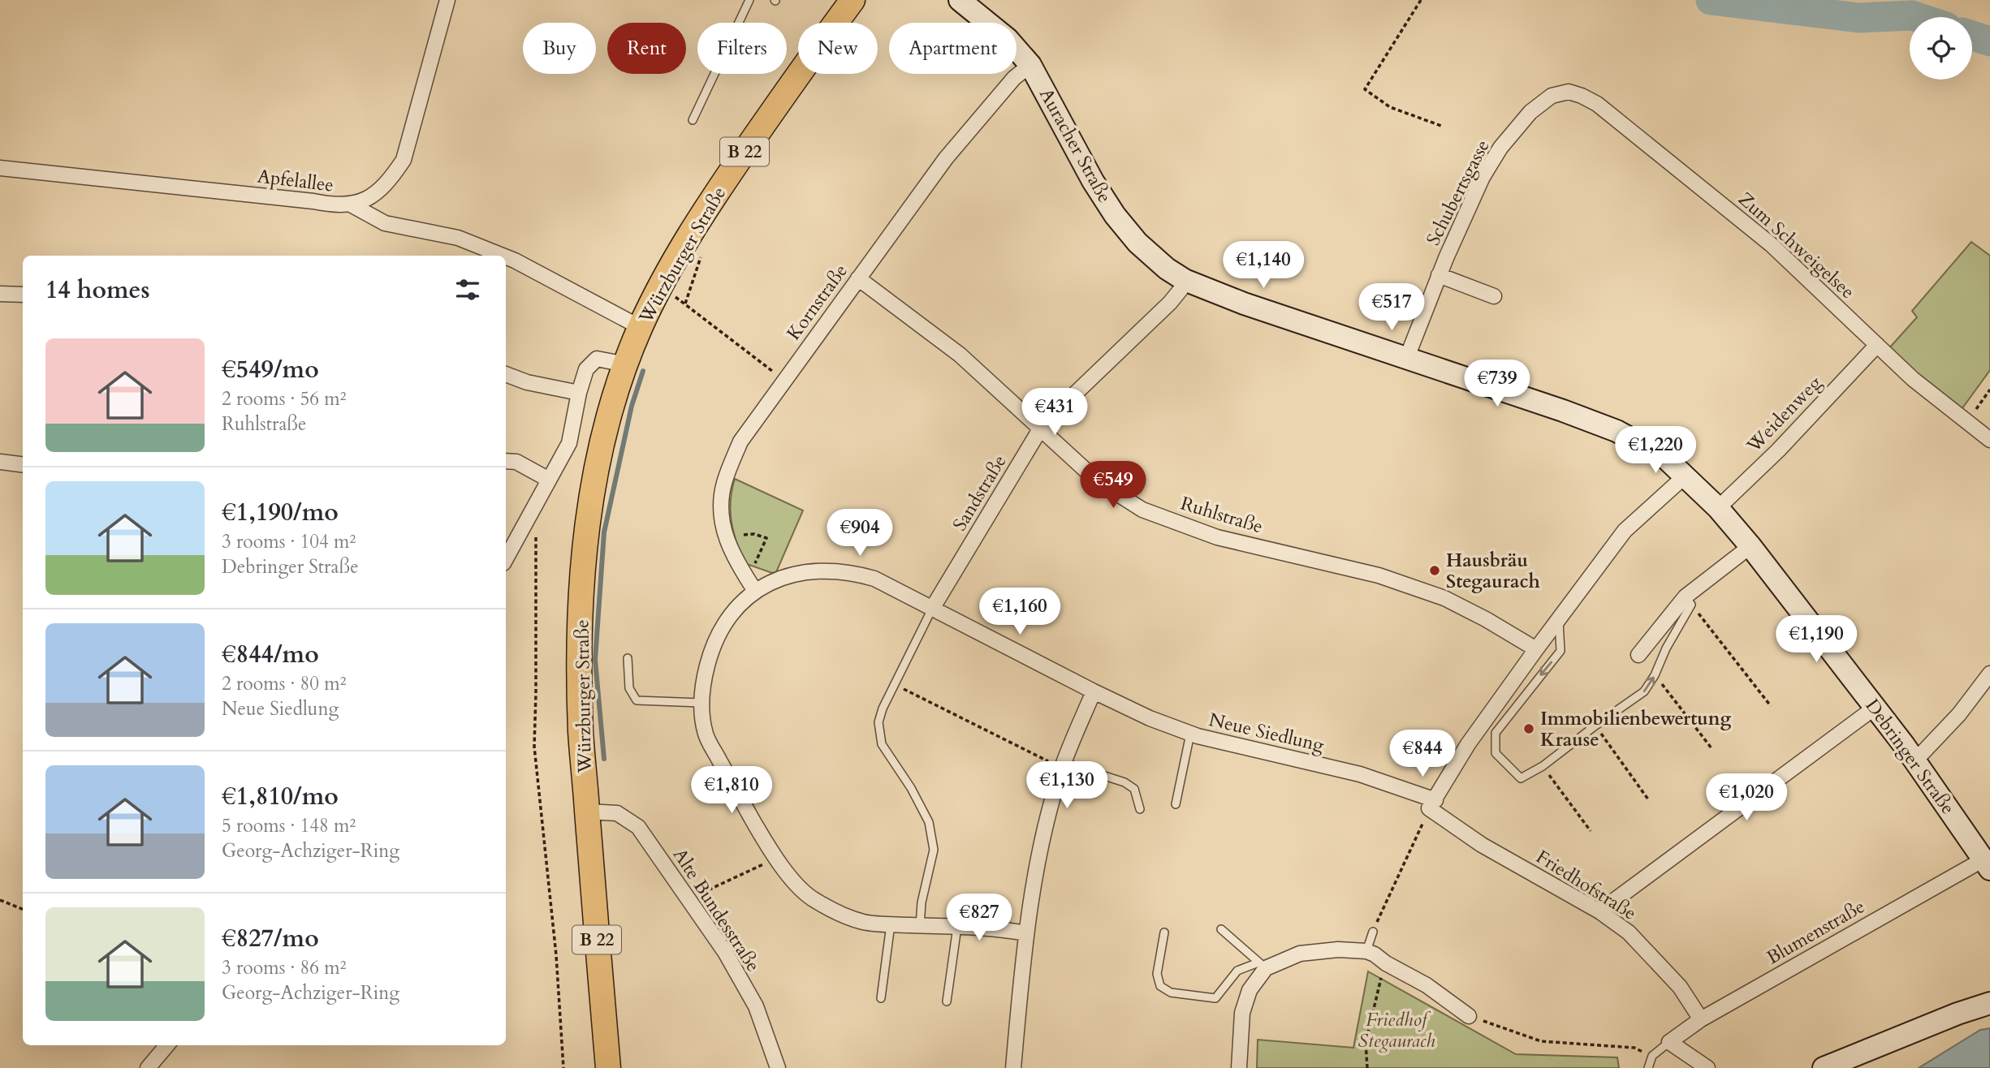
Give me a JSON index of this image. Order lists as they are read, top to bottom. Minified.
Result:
{"streets":{"main road":["B 22","Würzburger Straße"],"street":["Auracher Straße","Apfelallee","Schubertsgasse","Zum Schweigelsee","Kornstraße","Weidenweg","Sandstraße","Ruhlstraße","Neue Siedlung","Debringer Straße","Friedhofstraße","Alte Bundesstraße","Blumenstraße"]},"crossings":[["Auracher Straße","Kornstraße"],["Auracher Straße","Debringer Straße"],["B 22","Würzburger Straße"],["B 22","Alte Bundesstraße"],["Schubertsgasse","Zum Schweigelsee"],["Schubertsgasse","Debringer Straße"],["Zum Schweigelsee","Weidenweg"],["Würzburger Straße","Alte Bundesstraße"],["Kornstraße","Ruhlstraße"],["Kornstraße","Neue Siedlung"],["Weidenweg","Debringer Straße"],["Sandstraße","Ruhlstraße"],["Sandstraße","Neue Siedlung"],["Sandstraße","Debringer Straße"],["Neue Siedlung","Friedhofstraße"],["Debringer Straße","Blumenstraße"],["Friedhofstraße","Blumenstraße"]],"parks":["Friedhof Stegaurach"],"places":["Hausbräu Stegaurach","Immobilienbewertung Krause"],"page":{"chip":["Buy","Rent","Filters","New","Apartment"],"price":["€1,140","€517","€739","€431","€1,220","€549","€904","€1,160","€1,190","€844","€1,130","€1,810","€1,020","€827"],"heading":"14 homes","list":[{"name":"€549/mo","note":"2 rooms · 56 m² · Ruhlstraße"},{"name":"€1,190/mo","note":"3 rooms · 104 m² · Debringer Straße"},{"name":"€844/mo","note":"2 rooms · 80 m² · Neue Siedlung"},{"name":"€1,810/mo","note":"5 rooms · 148 m² · Georg-Achziger-Ring"},{"name":"€827/mo","note":"3 rooms · 86 m² · Georg-Achziger-Ring"}]}}
